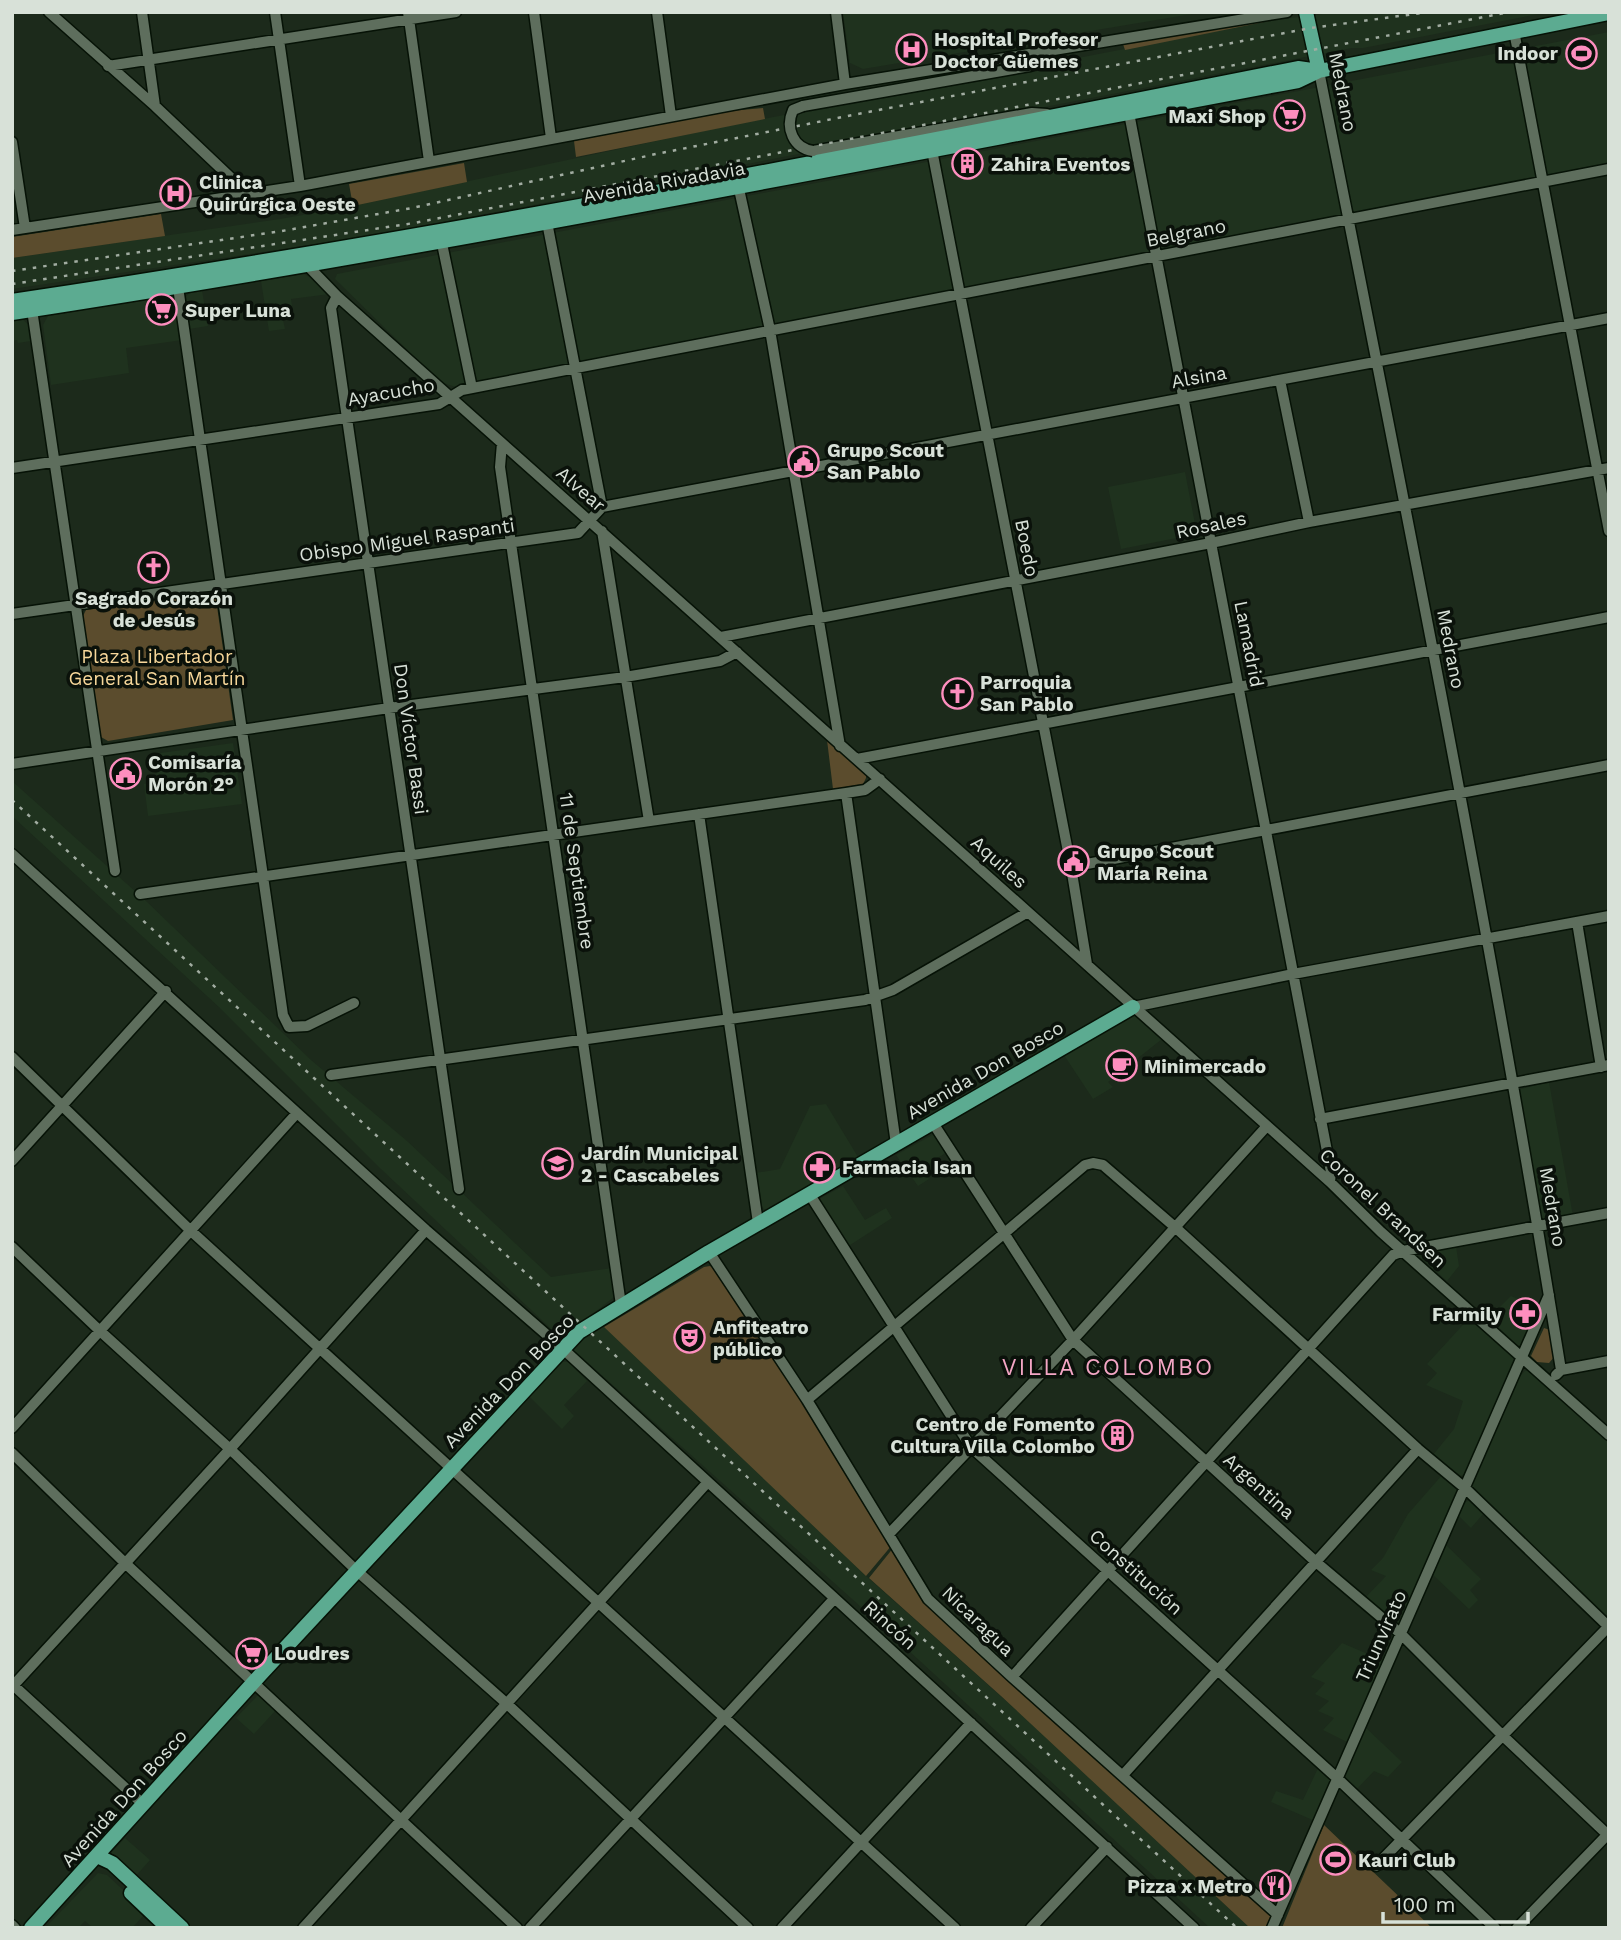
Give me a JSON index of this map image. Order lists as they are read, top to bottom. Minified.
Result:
{"streets":{"main road":["Medrano","Avenida Rivadavia","Avenida Don Bosco"],"street":["Belgrano","Alsina","Ayacucho","Alvear","Rosales","Obispo Miguel Raspanti","Boedo","Lamadrid","Don Víctor Bassi","Aquiles","11 de Septiembre","Coronel Brandsen","Argentina","Constitución","Nicaragua","Rincón","Triunvirato"]},"crossings":[["Medrano","Avenida Rivadavia"],["Medrano","Belgrano"],["Medrano","Alsina"],["Medrano","Rosales"],["Avenida Rivadavia","Alvear"],["Avenida Rivadavia","Boedo"],["Avenida Rivadavia","Lamadrid"],["Belgrano","Ayacucho"],["Belgrano","Boedo"],["Belgrano","Lamadrid"],["Alsina","Boedo"],["Alsina","Lamadrid"],["Ayacucho","Alvear"],["Ayacucho","Don Víctor Bassi"],["Alvear","Rosales"],["Alvear","Obispo Miguel Raspanti"],["Alvear","Don Víctor Bassi"],["Alvear","Aquiles"],["Alvear","11 de Septiembre"],["Rosales","Boedo"],["Rosales","Lamadrid"],["Obispo Miguel Raspanti","Don Víctor Bassi"],["Obispo Miguel Raspanti","11 de Septiembre"],["Boedo","Aquiles"],["Lamadrid","Coronel Brandsen"],["Aquiles","Avenida Don Bosco"],["Aquiles","Coronel Brandsen"],["11 de Septiembre","Avenida Don Bosco"],["Avenida Don Bosco","Coronel Brandsen"],["Avenida Don Bosco","Argentina"],["Avenida Don Bosco","Constitución"],["Avenida Don Bosco","Nicaragua"],["Avenida Don Bosco","Rincón"],["Coronel Brandsen","Triunvirato"],["Argentina","Triunvirato"],["Constitución","Triunvirato"],["Nicaragua","Triunvirato"]],"districts":["VILLA COLOMBO"],"parks":["Plaza Libertador General San Martín"],"places":{"hospital":["Hospital Profesor Doctor Güemes","Clinica Quirúrgica Oeste"],"sports":["Indoor","Kauri Club"],"supermarket":["Maxi Shop","Super Luna","Loudres"],"building":["Zahira Eventos","Centro de Fomento Cultura Villa Colombo"],"public building":["Grupo Scout San Pablo","Comisaría Morón 2°","Grupo Scout María Reina"],"church":["Sagrado Corazón de Jesús","Parroquia San Pablo"],"cafe":["Minimercado"],"school or university":["Jardín Municipal 2 - Cascabeles"],"pharmacy":["Farmacia Isan","Farmily"],"theatre":["Anfiteatro público"],"restaurant":["Pizza x Metro"]},"scale_bar":"100 m"}
